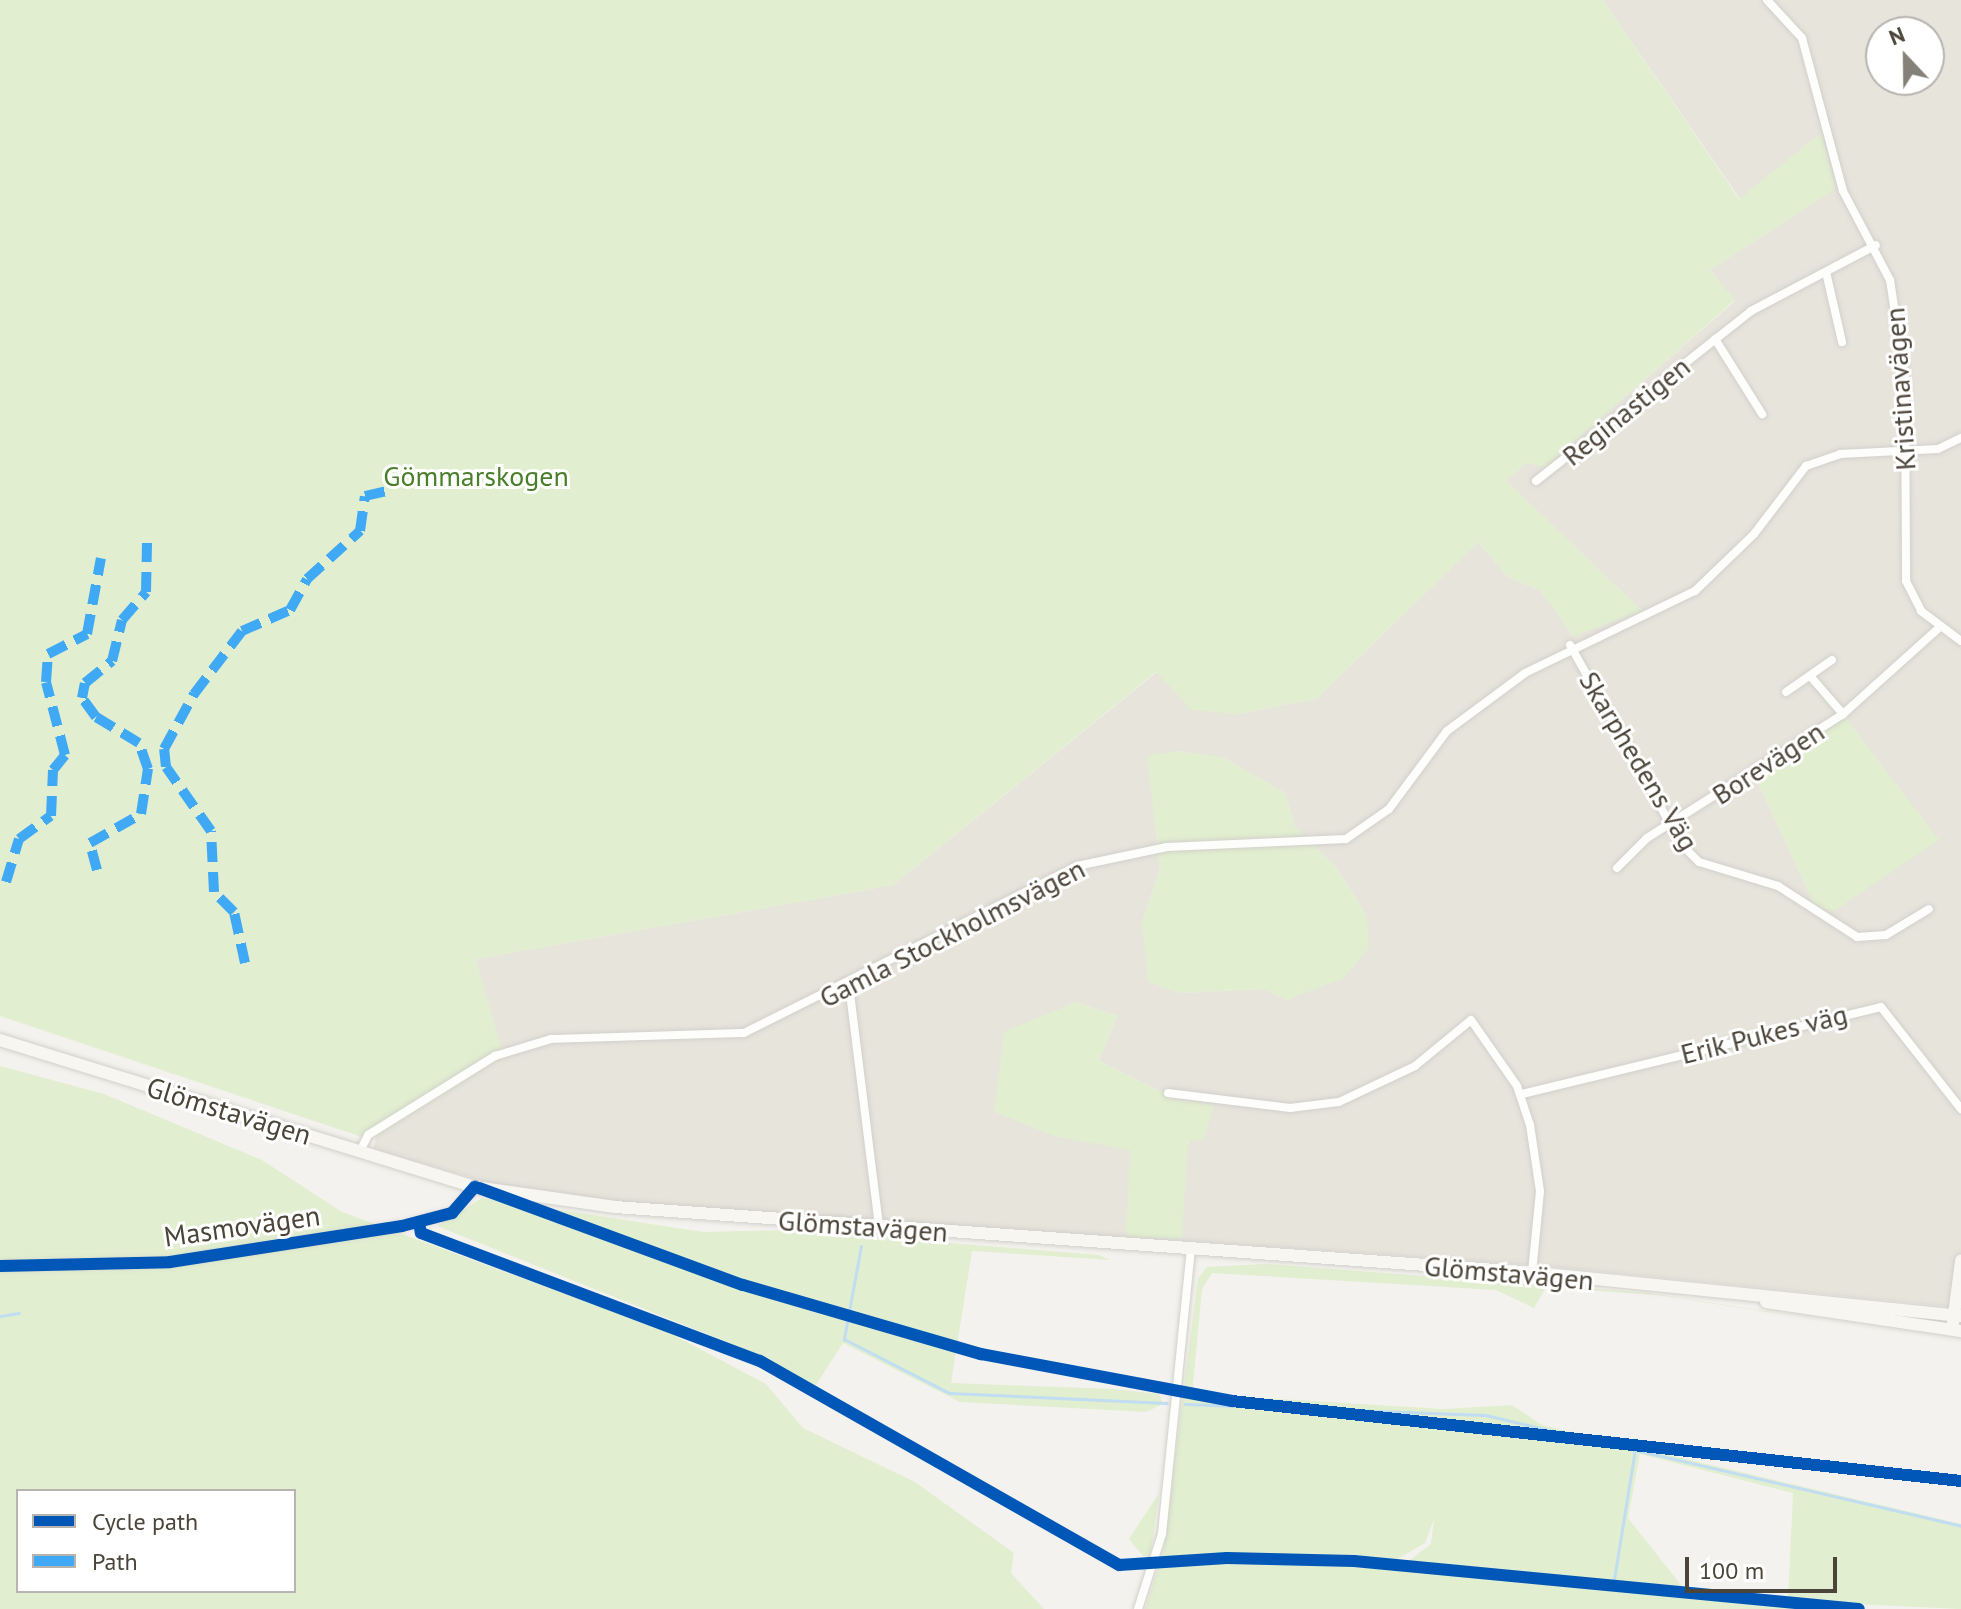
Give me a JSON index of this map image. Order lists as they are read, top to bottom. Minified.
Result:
{"streets":{"main road":["Glömstavägen"],"street":["Kristinavägen","Reginastigen","Skarphedens Väg","Borevägen","Gamla Stockholmsvägen","Erik Pukes väg","Masmovägen"]},"crossings":[["Kristinavägen","Reginastigen"],["Kristinavägen","Borevägen"],["Kristinavägen","Gamla Stockholmsvägen"],["Skarphedens Väg","Borevägen"],["Skarphedens Väg","Gamla Stockholmsvägen"],["Gamla Stockholmsvägen","Glömstavägen"],["Glömstavägen","Masmovägen"]],"parks":["Gömmarskogen"],"legend":["Cycle path","Path"],"scale_bar":"100 m","north":"top"}
